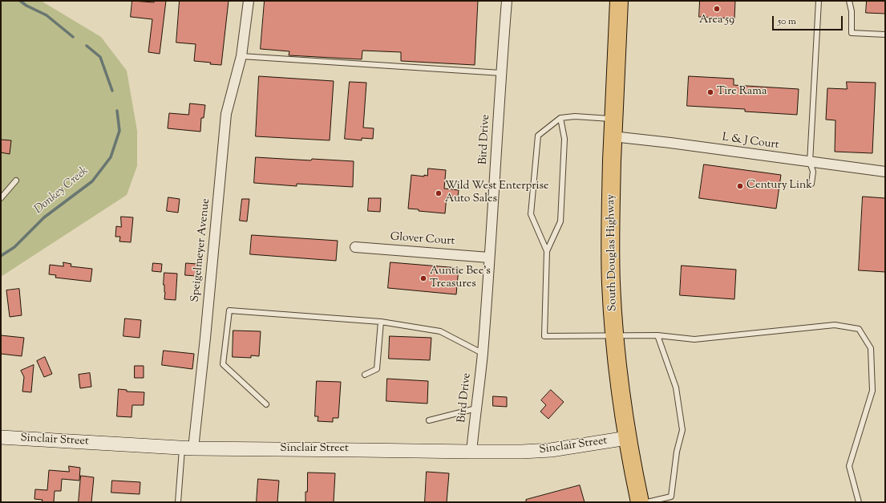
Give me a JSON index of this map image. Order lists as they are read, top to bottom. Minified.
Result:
{"streets":{"highway":["South Douglas Highway"],"street":["Bird Drive","L & J Court","Glover Court","Speigelmeyer Avenue","Sinclair Street"]},"crossings":[["Bird Drive","Glover Court"],["Bird Drive","Sinclair Street"],["L & J Court","South Douglas Highway"],["Speigelmeyer Avenue","Sinclair Street"],["South Douglas Highway","Sinclair Street"]],"water":["Donkey Creek"],"places":["Area 59","Tire Rama","Century Link","Wild West Enterprise Auto Sales","Auntie Bee's Treasures"],"scale_bar":"50 m"}
